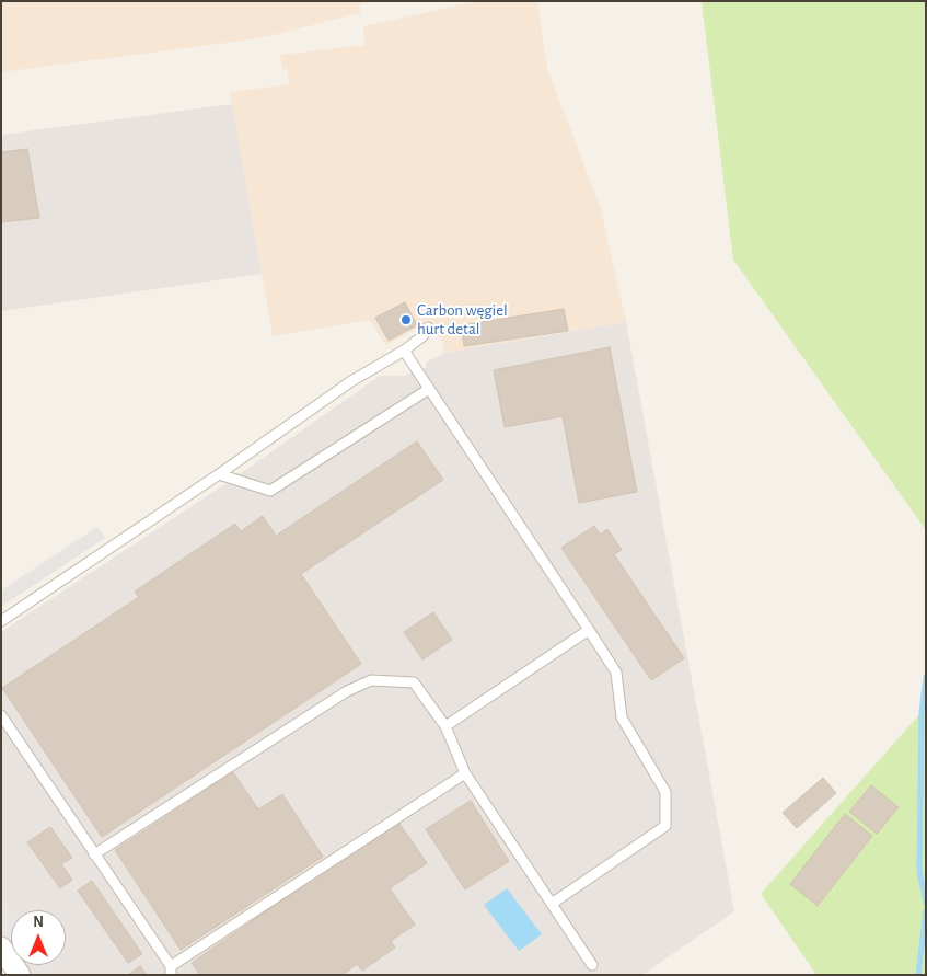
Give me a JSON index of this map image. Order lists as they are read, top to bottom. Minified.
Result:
{"places":["Carbon węgiel hurt detal"],"north":"top"}
